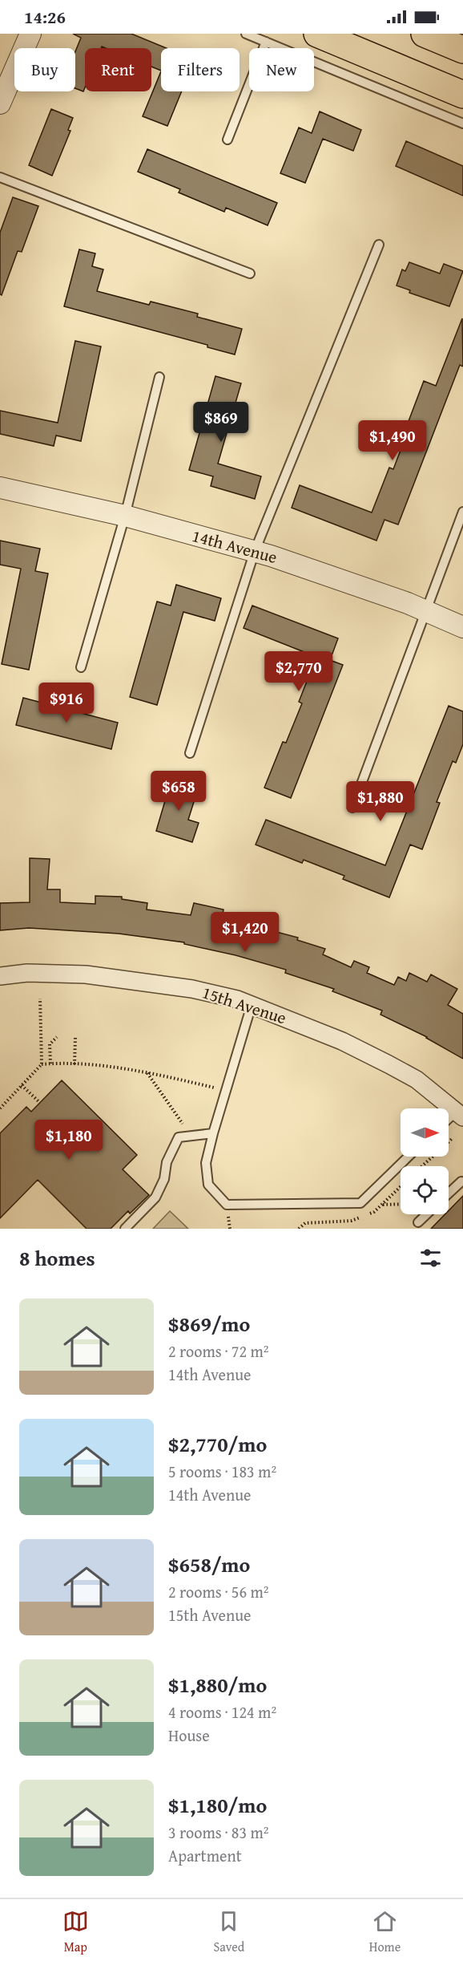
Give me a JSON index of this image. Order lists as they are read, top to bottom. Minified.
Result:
{"streets":{"street":["14th Avenue","15th Avenue"]},"north":"right","page":{"status":"14:26","chip":["Buy","Rent","Filters","New"],"price":["$869","$1,490","$2,770","$916","$658","$1,880","$1,420","$1,180"],"heading":"8 homes","list":[{"name":"$869/mo","note":"2 rooms · 72 m² · 14th Avenue"},{"name":"$2,770/mo","note":"5 rooms · 183 m² · 14th Avenue"},{"name":"$658/mo","note":"2 rooms · 56 m² · 15th Avenue"},{"name":"$1,880/mo","note":"4 rooms · 124 m² · House"},{"name":"$1,180/mo","note":"3 rooms · 83 m² · Apartment"}],"tabs":["Map","Saved","Home"]}}
